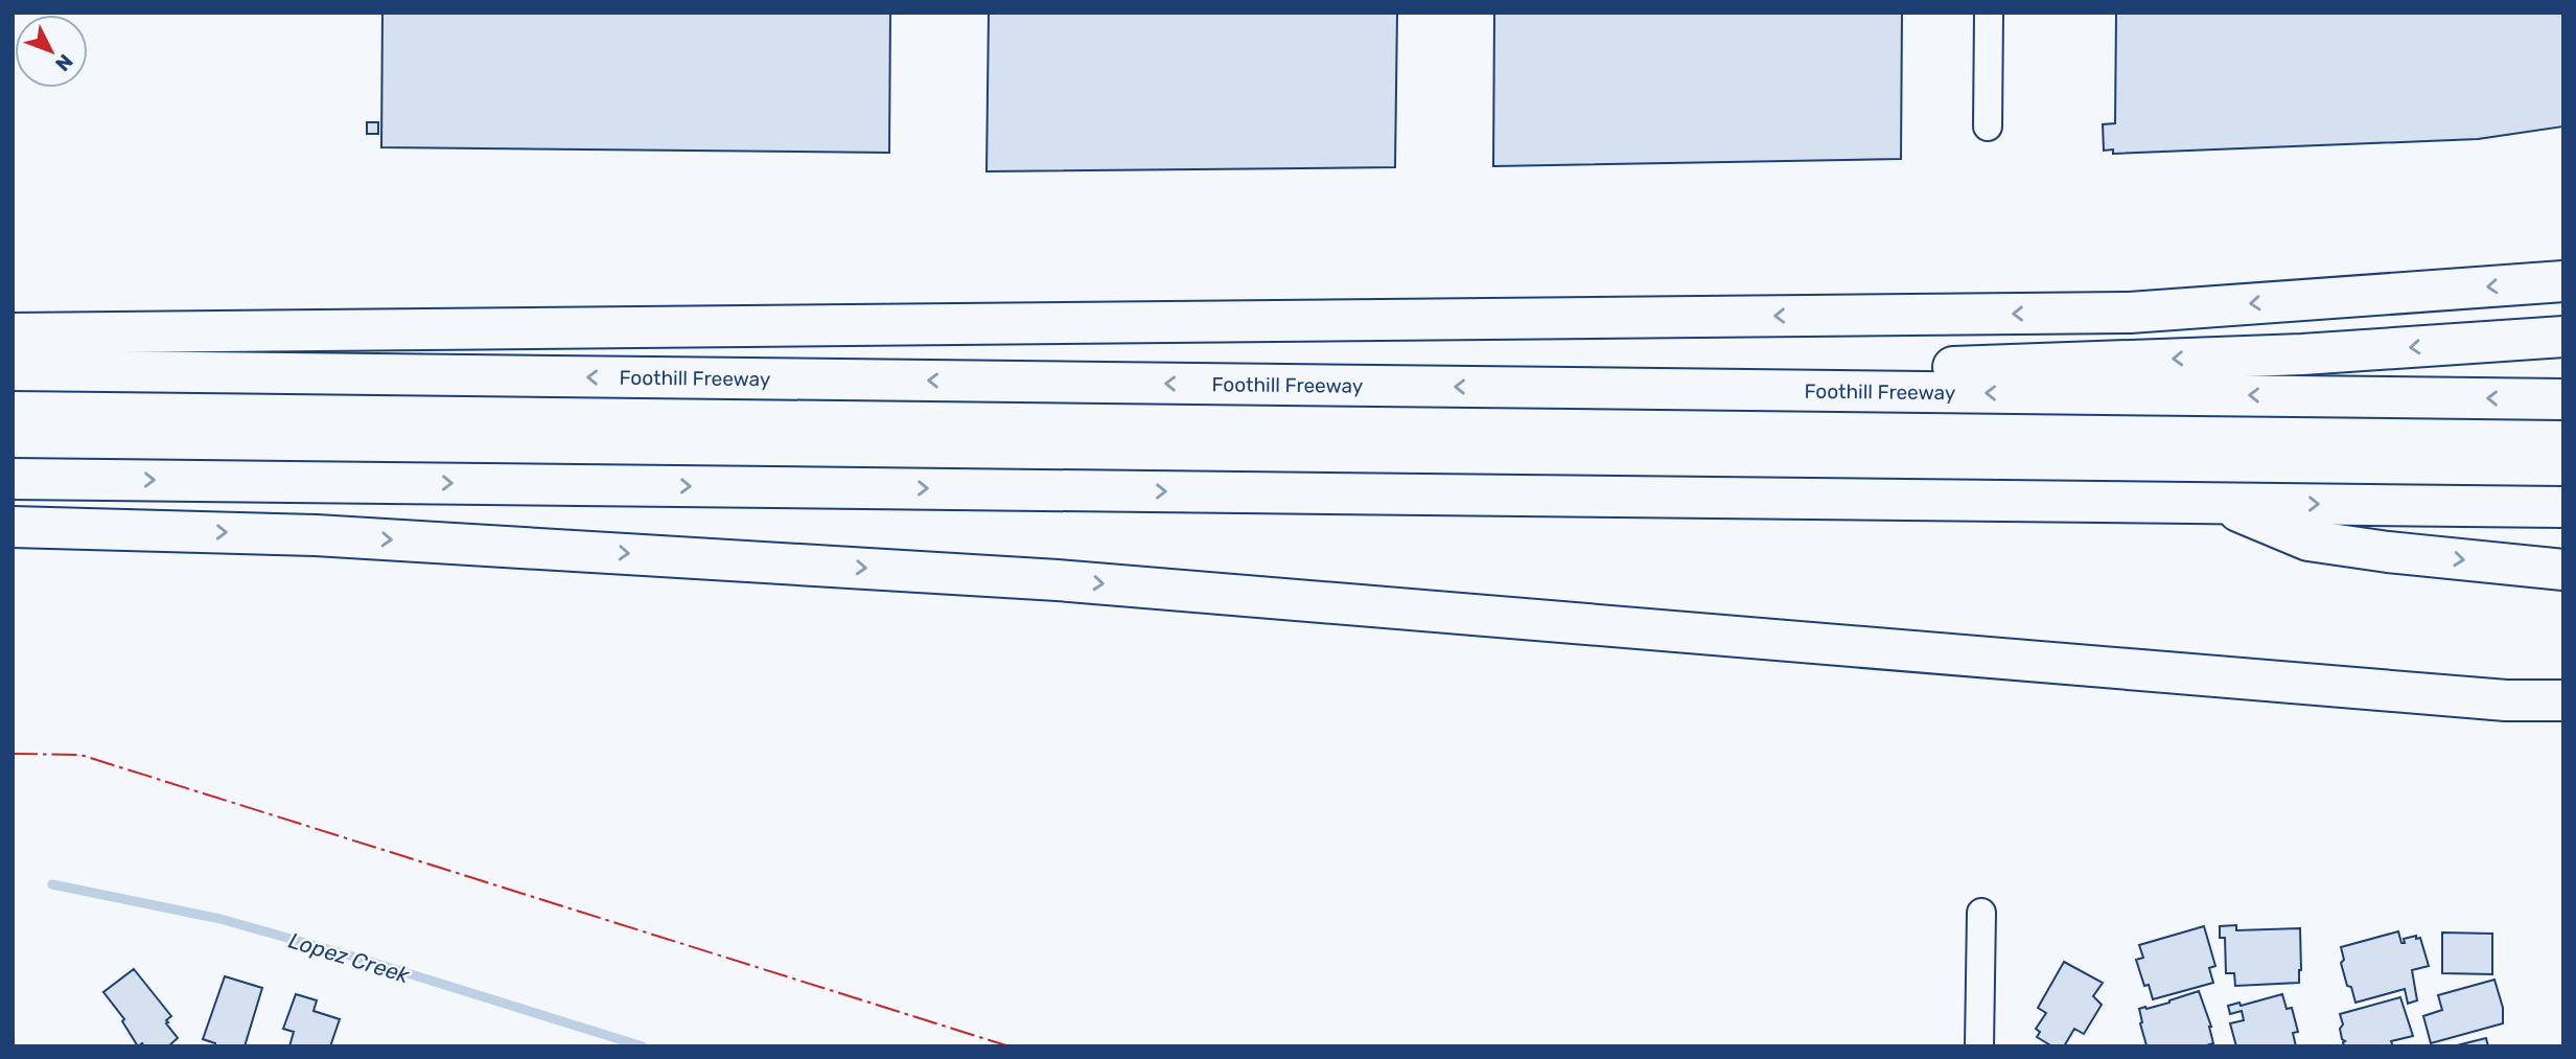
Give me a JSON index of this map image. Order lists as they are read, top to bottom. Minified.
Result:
{"streets":{"highway":["Foothill Freeway"]},"water":["Lopez Creek"],"north":"bottom right"}
